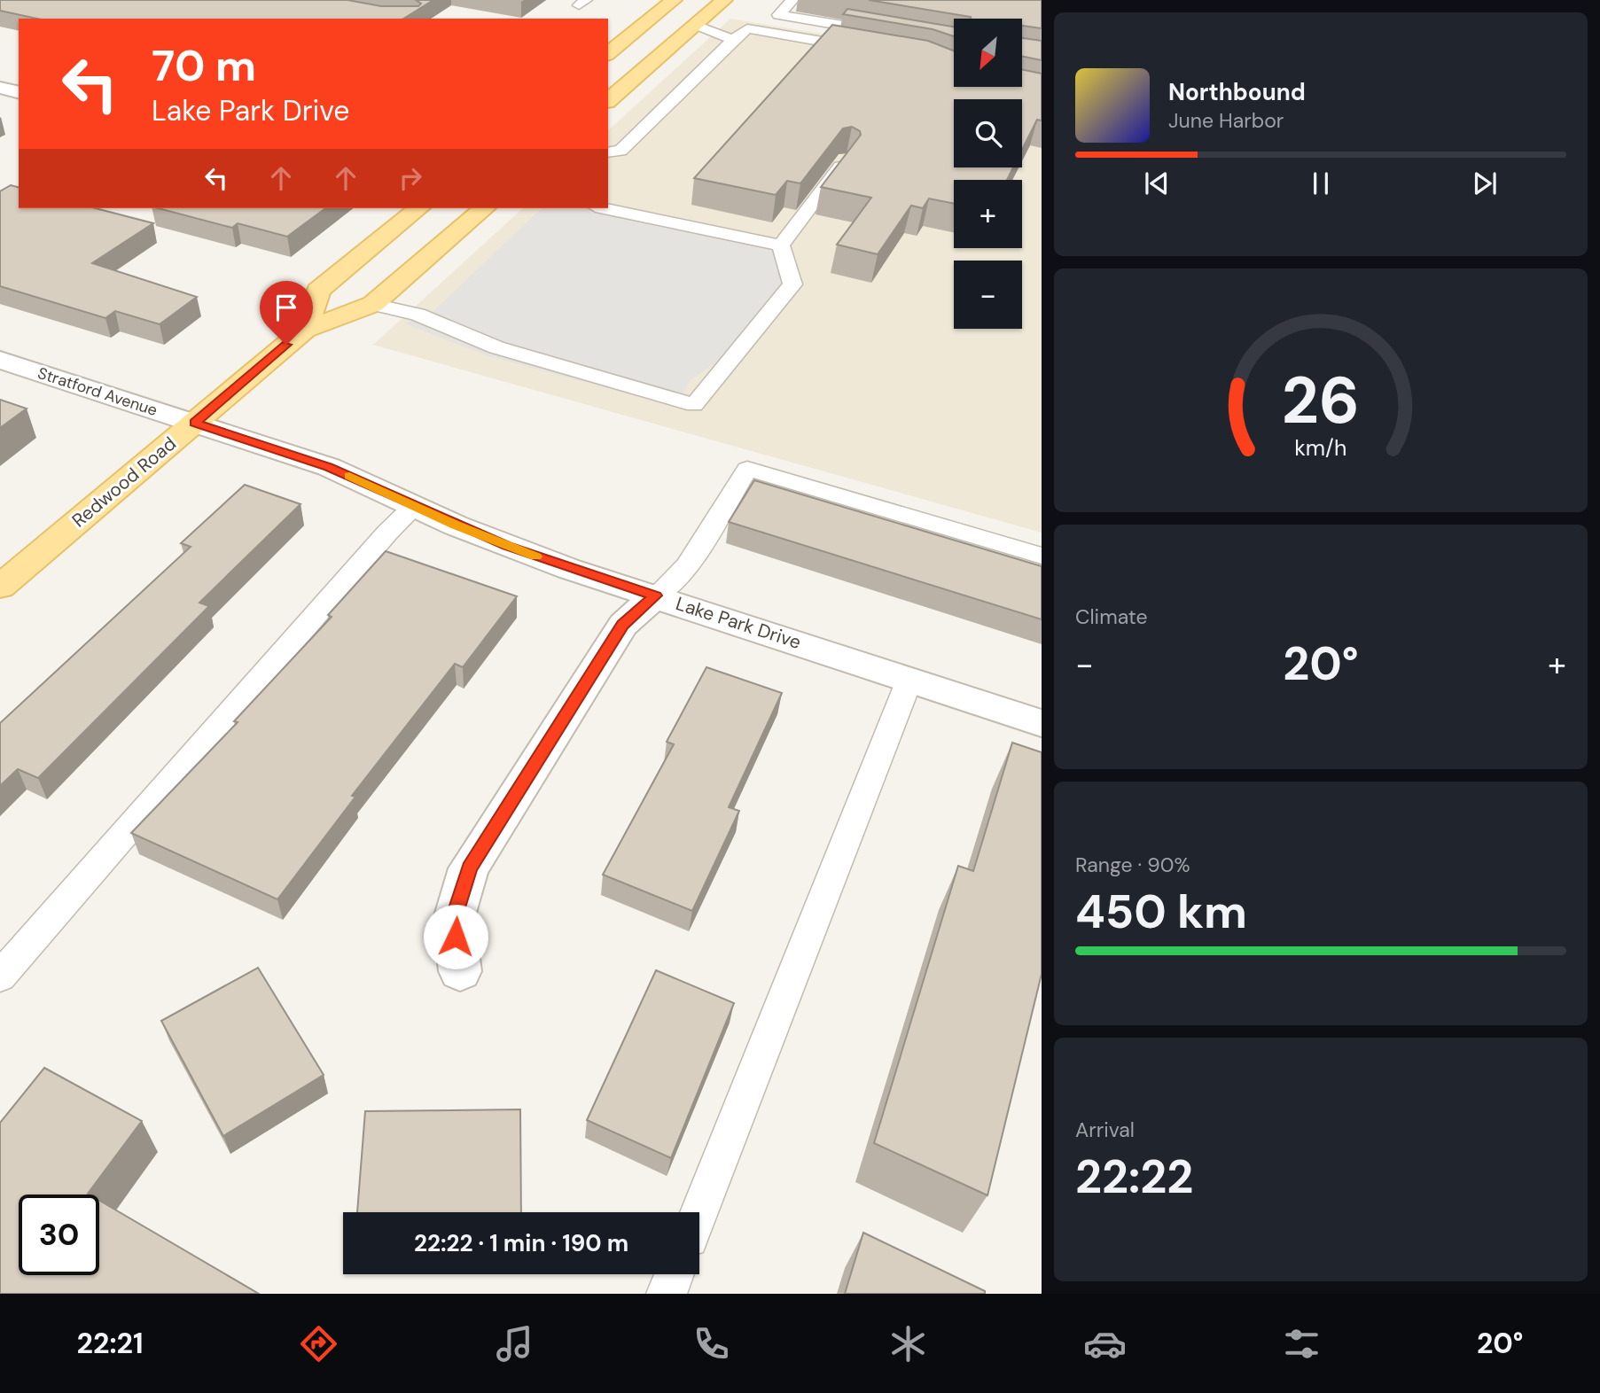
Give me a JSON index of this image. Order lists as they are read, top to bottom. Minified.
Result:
{"streets":{"main road":["Redwood Road"],"street":["Stratford Avenue","Lake Park Drive"]},"crossings":[["Stratford Avenue","Redwood Road"],["Stratford Avenue","Lake Park Drive"],["Redwood Road","Lake Park Drive"]],"north":"bottom left","page":{"map_buttons":["+","−"],"turn":["70 m","Lake Park Drive"],"song":["Northbound","June Harbor"],"tile":["Climate",["Range · 90%","450 km"],["Arrival","22:22"]],"heat":["−","20°","+"],"limit":"30","trip":"22:22 · 1 min · 190 m","tabs":["22:21","20°"],"gauge":["26","km/h"]}}
